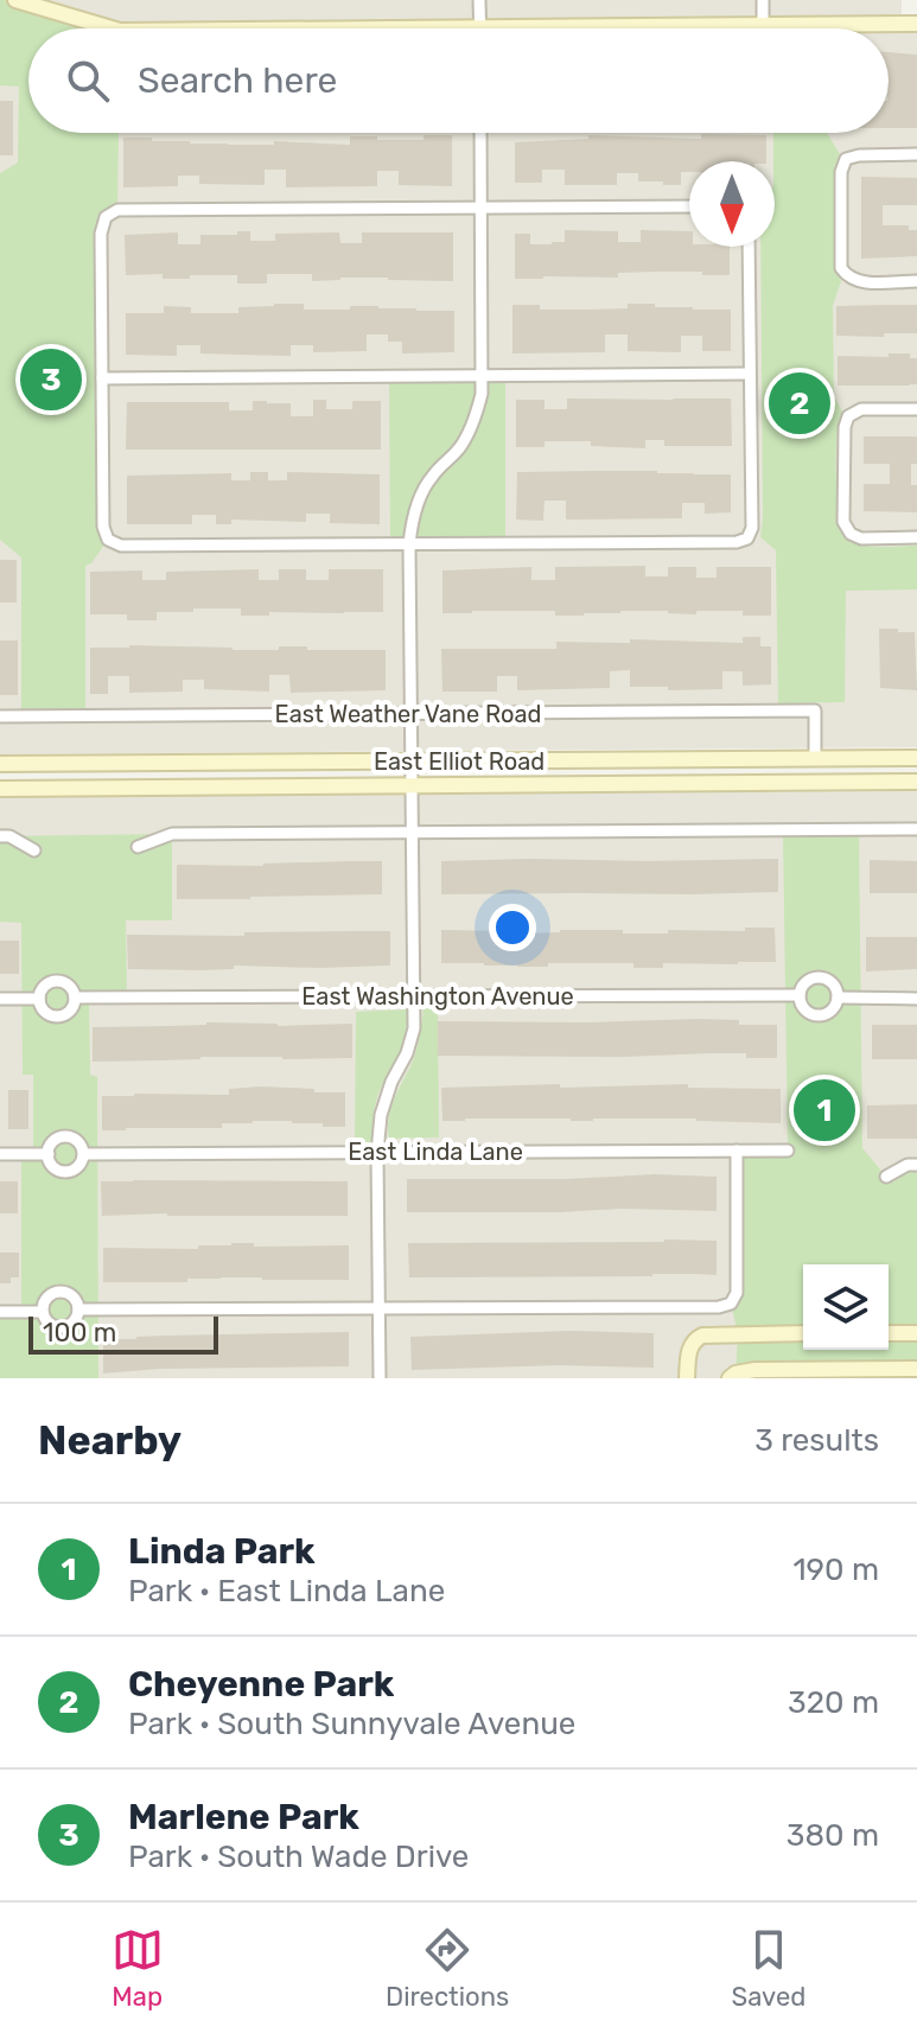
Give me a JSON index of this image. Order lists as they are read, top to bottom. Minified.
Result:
{"streets":{"main road":["East Elliot Road"],"street":["East Weather Vane Road","East Washington Avenue","East Linda Lane"]},"crossings":[["East Weather Vane Road","East Elliot Road"]],"scale_bar":"100 m","north":"bottom","page":{"search":"Search here","pins":["3","2","1"],"scale":"100 m","heading":["Nearby","3 results"],"list":[{"mark":"1","name":"Linda Park","note":"Park · East Linda Lane","value":"190 m"},{"mark":"2","name":"Cheyenne Park","note":"Park · South Sunnyvale Avenue","value":"320 m"},{"mark":"3","name":"Marlene Park","note":"Park · South Wade Drive","value":"380 m"}],"nav":["Map","Directions","Saved"]}}
